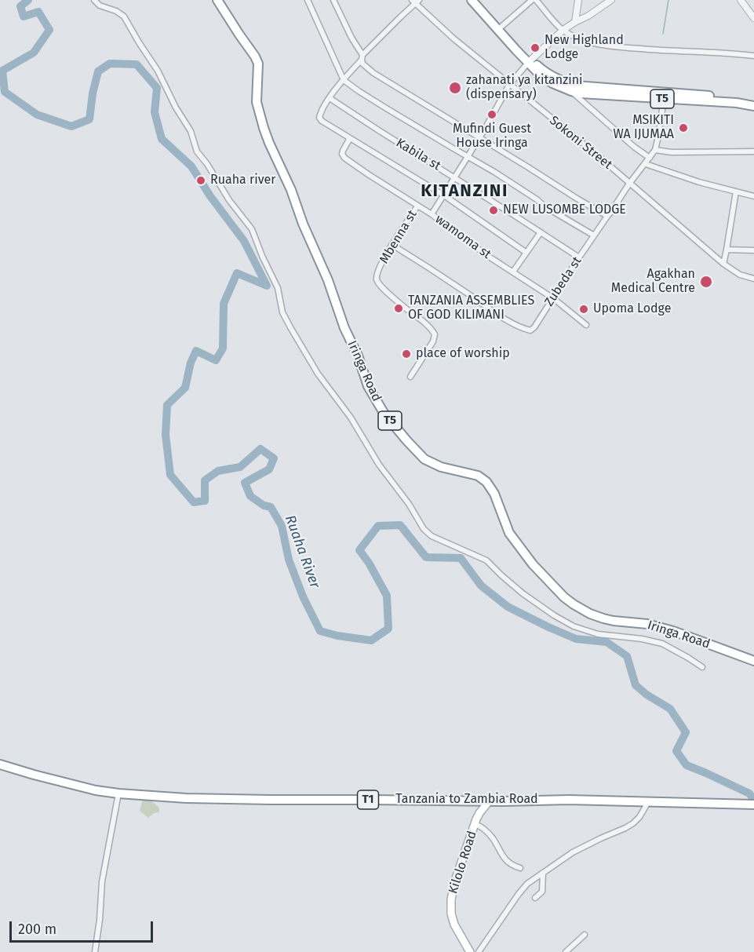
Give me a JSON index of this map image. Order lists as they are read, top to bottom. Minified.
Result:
{"streets":{"highway":["T5","Iringa Road","T1","Tanzania to Zambia Road"],"main road":["Kilolo Road"],"street":["Sokoni Street","Kabila st","Mbenna st","wamoma st","Zubeda st"]},"crossings":[["Sokoni Street","Zubeda st"],["Kabila st","Zubeda st"],["Mbenna st","wamoma st"],["Mbenna st","Zubeda st"],["wamoma st","Zubeda st"],["Tanzania to Zambia Road","Kilolo Road"]],"districts":["KITANZINI"],"water":["Ruaha River"],"places":["New Highland Lodge","zahanati ya kitanzini (dispensary)","Mufindi Guest House Iringa","MSIKITI WA IJUMAA","Ruaha river","NEW LUSOMBE LODGE","Agakhan Medical Centre","TANZANIA ASSEMBLIES OF GOD KILIMANI","Upoma Lodge","place of worship"],"scale_bar":"200 m"}
